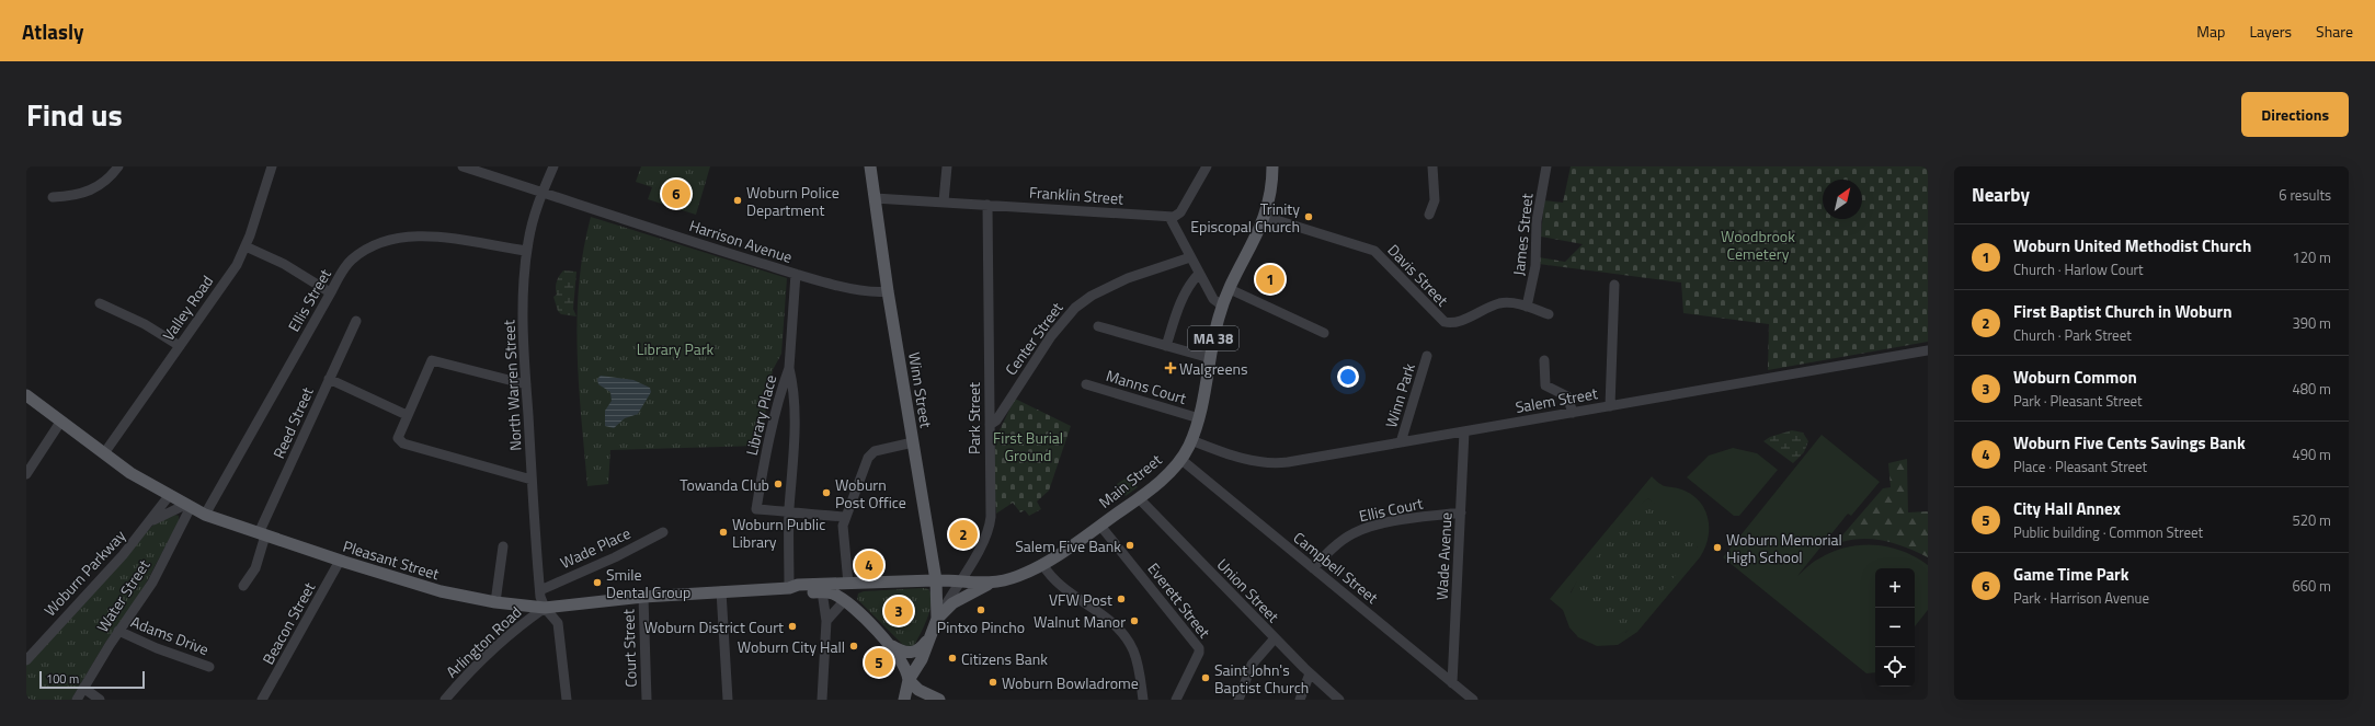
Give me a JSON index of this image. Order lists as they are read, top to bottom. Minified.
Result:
{"streets":{"main road":["MA 38","Winn Street","Main Street","Pleasant Street"],"street":["Franklin Street","James Street","Harrison Avenue","Davis Street","Ellis Street","Valley Road","Center Street","North Warren Street","Manns Court","Winn Park","Salem Street","Library Place","Park Street","Reed Street","Ellis Court","Wade Place","Wade Avenue","Campbell Street","Woburn Parkway","Union Street","Water Street","Everett Street","Beacon Street","Adams Drive","Arlington Road","Court Street"]},"crossings":[["Franklin Street","Winn Street"],["Franklin Street","Park Street"],["James Street","Davis Street"],["Harrison Avenue","North Warren Street"],["Harrison Avenue","Winn Street"],["Davis Street","Main Street"],["Ellis Street","North Warren Street"],["Ellis Street","Pleasant Street"],["Valley Road","Pleasant Street"],["Center Street","Park Street"],["North Warren Street","Wade Place"],["North Warren Street","Pleasant Street"],["North Warren Street","Arlington Road"],["Manns Court","Main Street"],["Winn Street","Park Street"],["Winn Street","Main Street"],["Winn Street","Pleasant Street"],["Winn Park","Salem Street"],["Salem Street","Main Street"],["Salem Street","Wade Avenue"],["Library Place","Pleasant Street"],["Park Street","Main Street"],["Reed Street","Pleasant Street"],["Main Street","Pleasant Street"],["Main Street","Campbell Street"],["Main Street","Union Street"],["Main Street","Everett Street"],["Ellis Court","Wade Avenue"],["Ellis Court","Campbell Street"],["Wade Avenue","Campbell Street"],["Pleasant Street","Woburn Parkway"],["Pleasant Street","Water Street"],["Pleasant Street","Beacon Street"],["Pleasant Street","Arlington Road"],["Pleasant Street","Court Street"],["Woburn Parkway","Water Street"],["Water Street","Adams Drive"]],"parks":["Woodbrook Cemetery","Library Park","First Burial Ground"],"places":{"other":["Woburn Police Department","Trinity Episcopal Church","Towanda Club","Woburn Post Office","Woburn Public Library","Salem Five Bank","Woburn Memorial High School","Smile Dental Group","VFW Post","Pintxo Pincho","Walnut Manor","Woburn District Court","Woburn City Hall","Citizens Bank","Saint John's Baptist Church","Woburn Bowladrome"],"health":["Walgreens"]},"scale_bar":"100 m","north":"top right","page":{"header":"Atlasly","nav":["Map","Layers","Share"],"title":"Find us","buttons":"Directions","heading":["Nearby","6 results"],"pins":["6","1","2","4","3","5"],"list":[{"mark":"1","name":"Woburn United Methodist Church","note":"Church · Harlow Court","value":"120 m"},{"mark":"2","name":"First Baptist Church in Woburn","note":"Church · Park Street","value":"390 m"},{"mark":"3","name":"Woburn Common","note":"Park · Pleasant Street","value":"480 m"},{"mark":"4","name":"Woburn Five Cents Savings Bank","note":"Place · Pleasant Street","value":"490 m"},{"mark":"5","name":"City Hall Annex","note":"Public building · Common Street","value":"520 m"},{"mark":"6","name":"Game Time Park","note":"Park · Harrison Avenue","value":"660 m"}],"map_buttons":["+","−"],"scale":"100 m"}}
